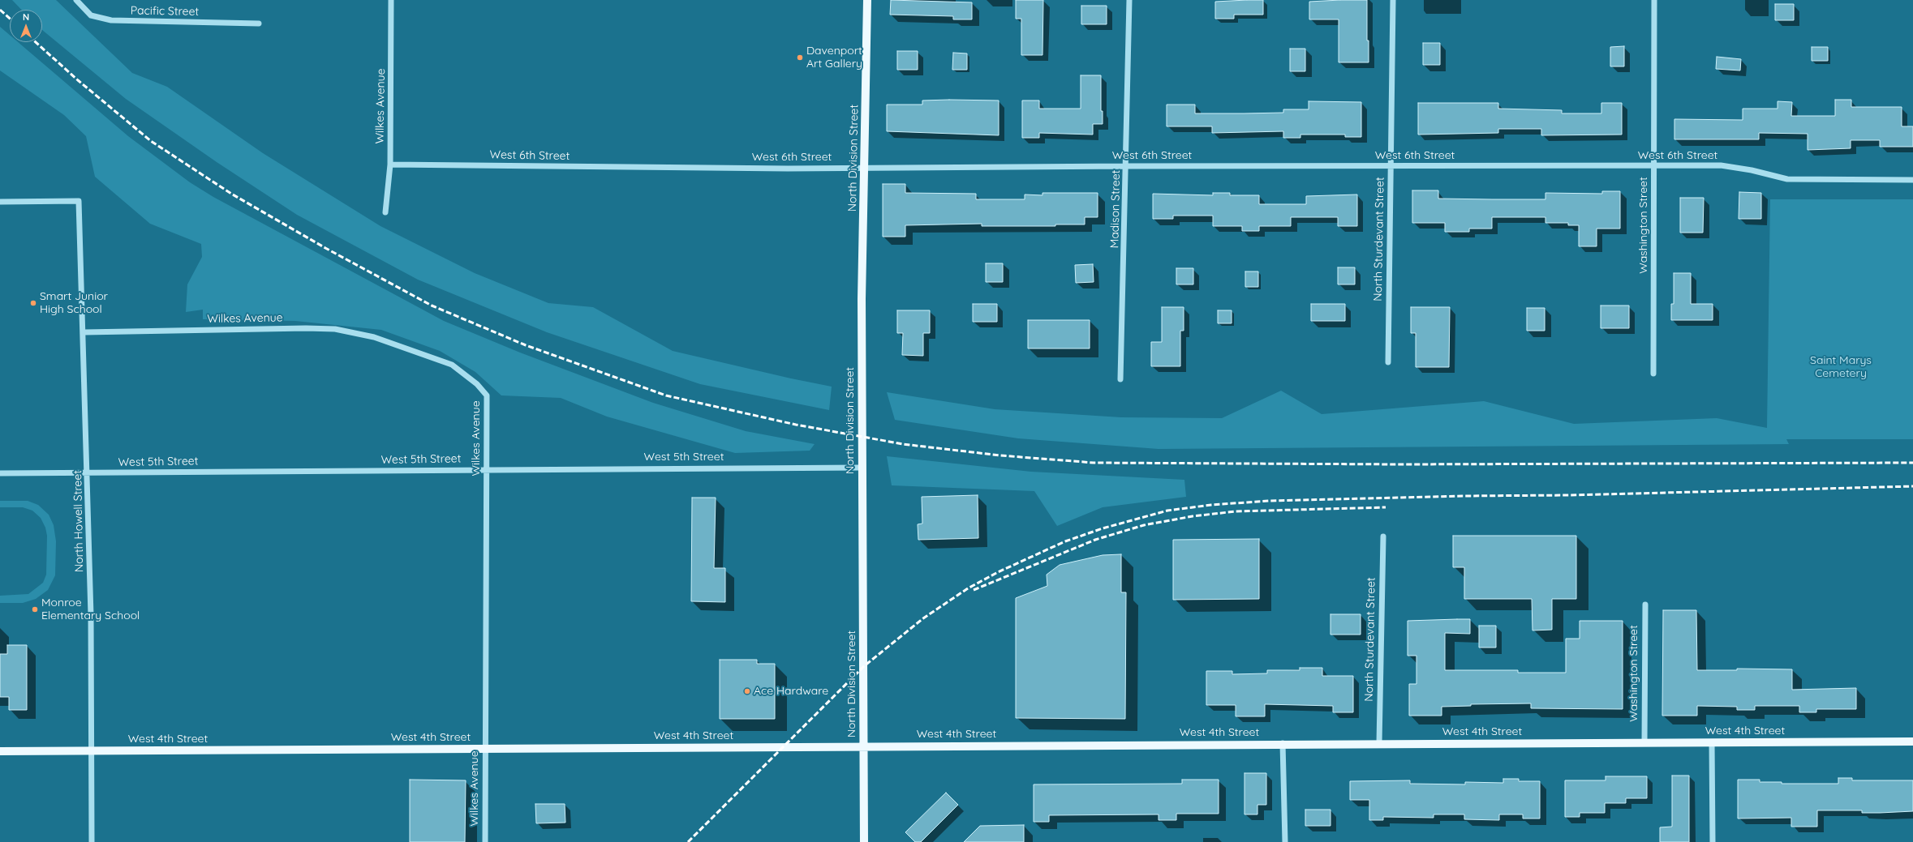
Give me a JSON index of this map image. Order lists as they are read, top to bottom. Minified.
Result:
{"streets":{"main road":["North Division Street","West 4th Street"],"street":["Pacific Street","Wilkes Avenue","West 6th Street","Madison Street","Washington Street","North Sturdevant Street","West 5th Street","North Howell Street"]},"crossings":[["Wilkes Avenue","West 6th Street"],["Wilkes Avenue","West 5th Street"],["Wilkes Avenue","North Howell Street"],["Wilkes Avenue","West 4th Street"],["West 6th Street","North Division Street"],["West 6th Street","Madison Street"],["West 6th Street","Washington Street"],["West 6th Street","North Sturdevant Street"],["North Division Street","West 5th Street"],["North Division Street","West 4th Street"],["Washington Street","West 4th Street"],["North Sturdevant Street","West 4th Street"],["West 5th Street","North Howell Street"],["North Howell Street","West 4th Street"]],"parks":["Saint Marys Cemetery"],"places":["Davenport Art Gallery","Smart Junior High School","Monroe Elementary School","Ace Hardware"],"north":"top"}
